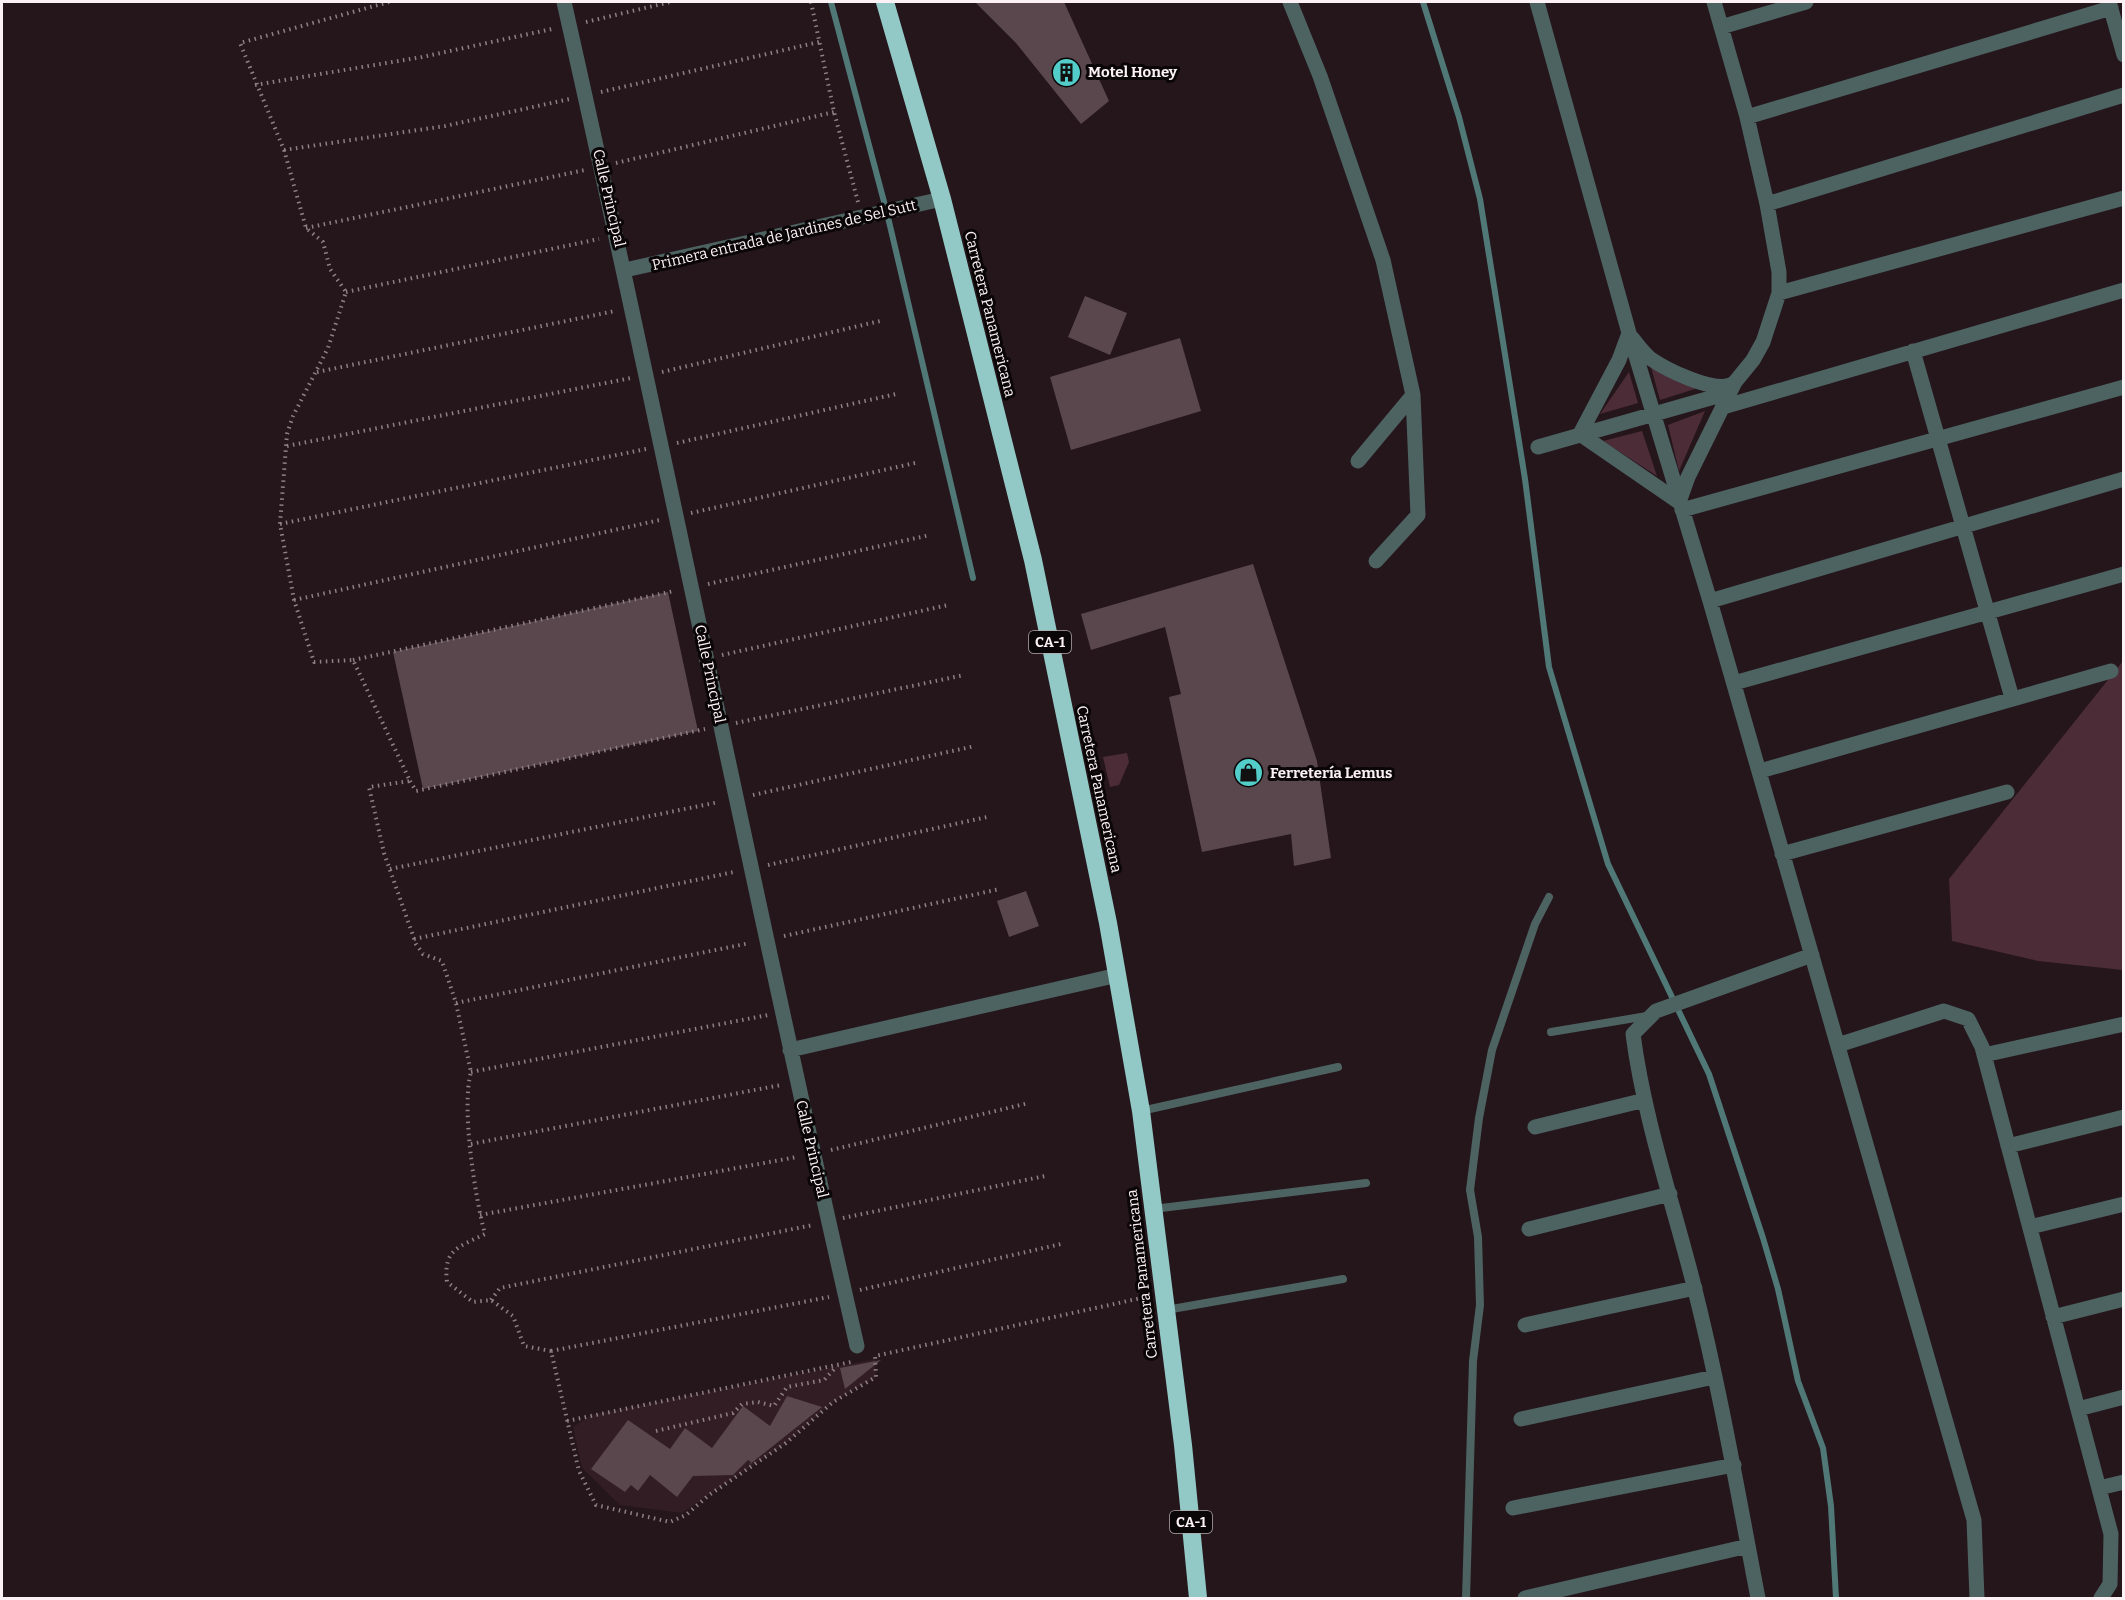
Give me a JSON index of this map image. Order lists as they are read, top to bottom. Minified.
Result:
{"streets":{"highway":["Carretera Panamericana","CA-1"],"street":["Calle Principal","Primera entrada de Jardines de Sel Sutt"]},"crossings":[["Calle Principal","Primera entrada de Jardines de Sel Sutt"],["Primera entrada de Jardines de Sel Sutt","Carretera Panamericana"]],"places":{"building":["Motel Honey"],"shop":["Ferretería Lemus"]}}
